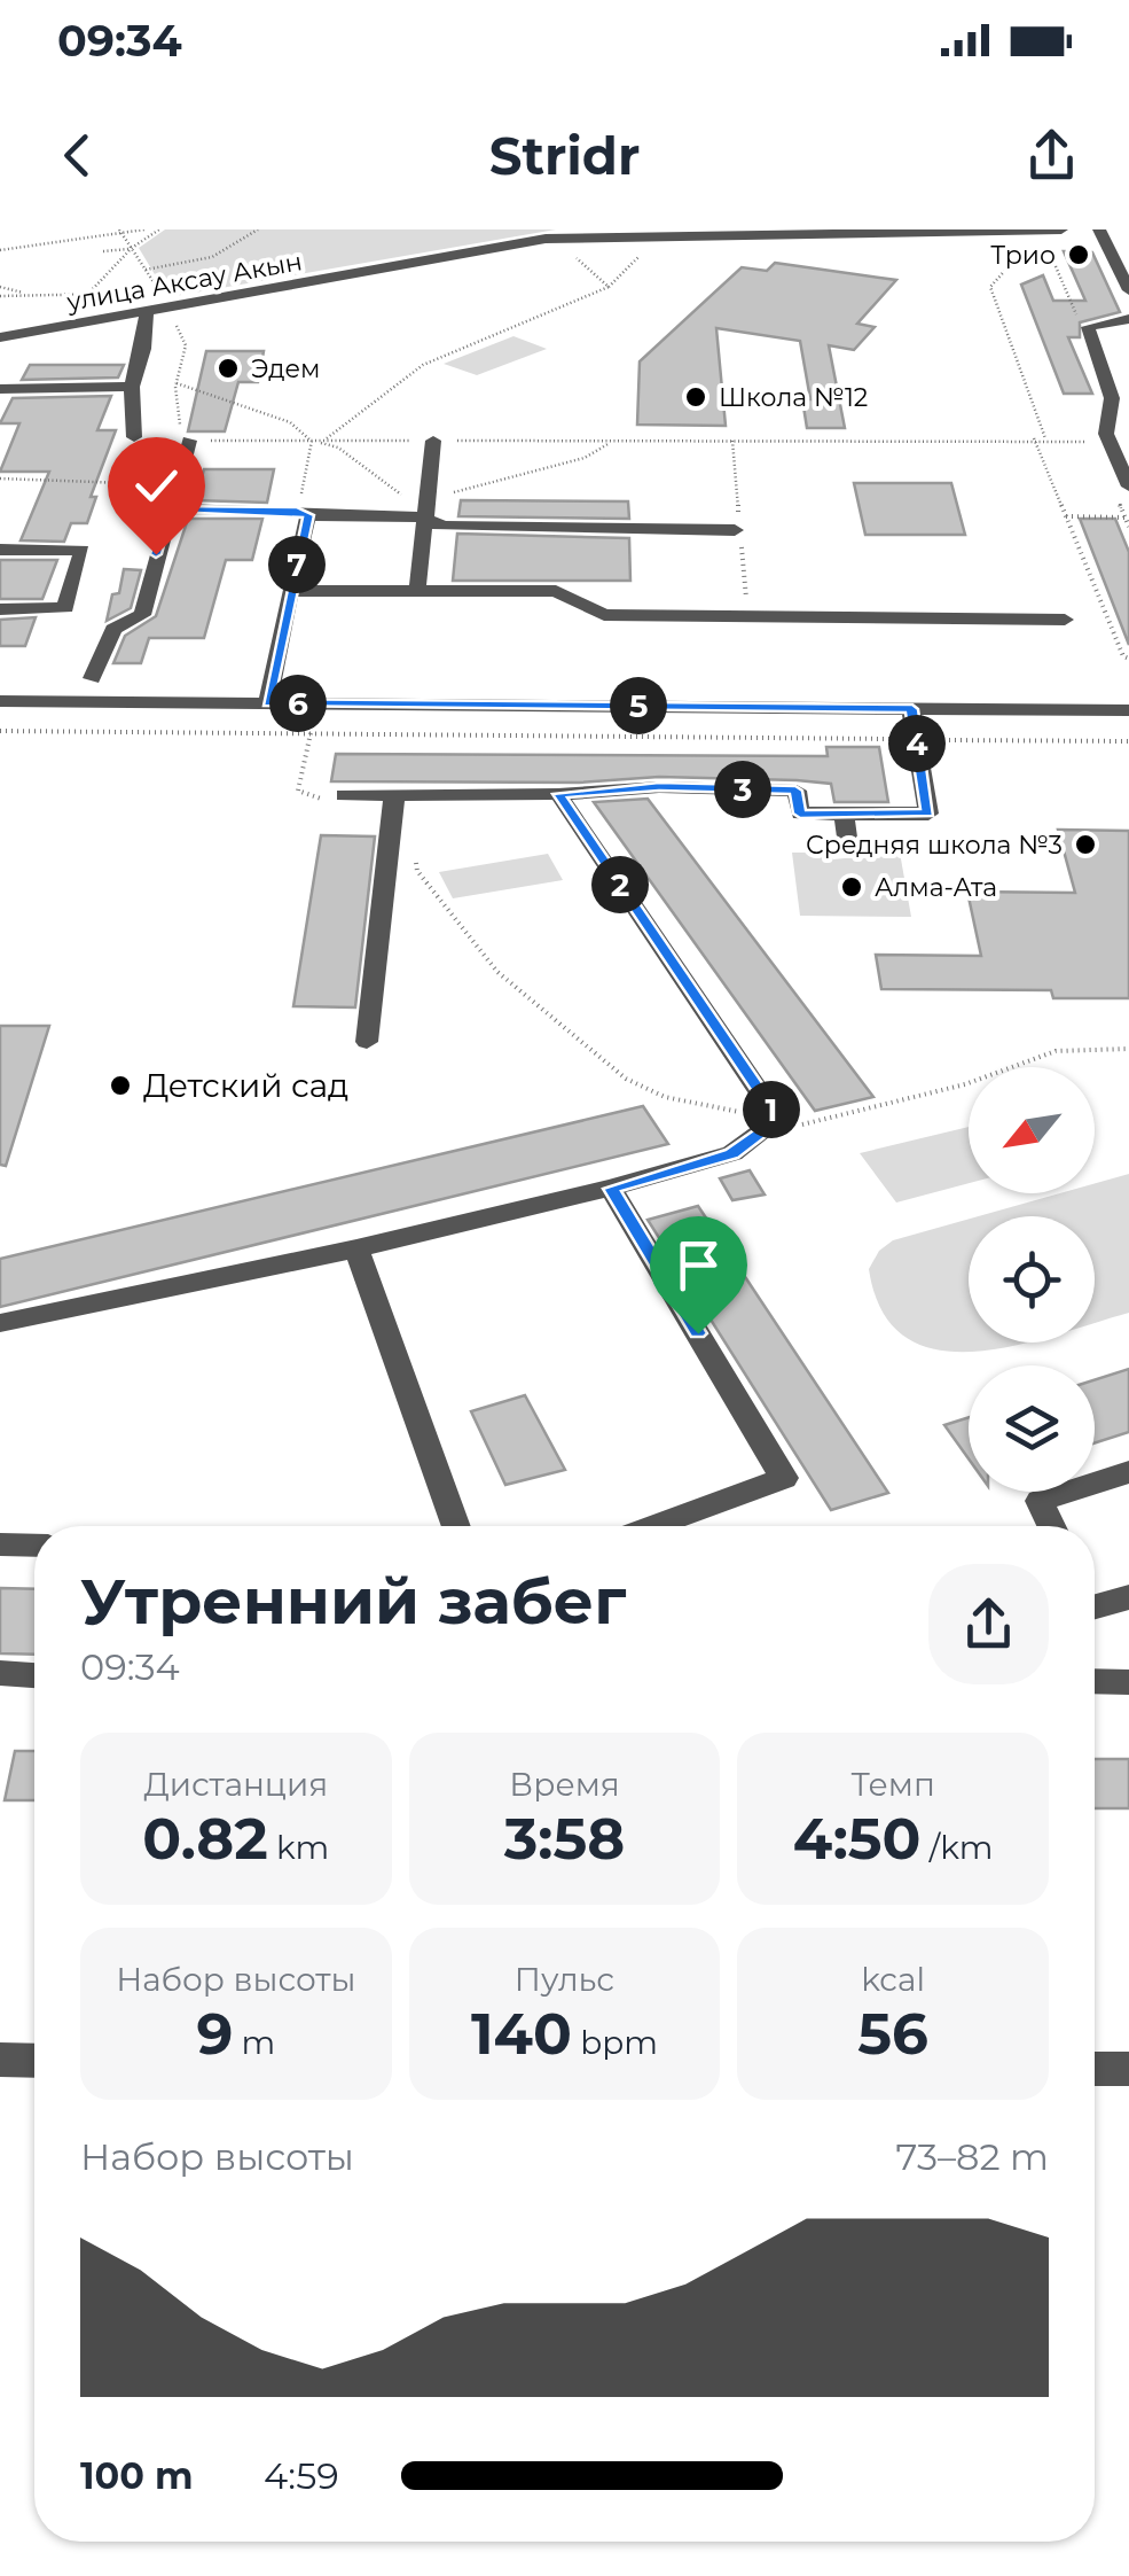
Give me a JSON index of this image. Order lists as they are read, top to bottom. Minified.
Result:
{"streets":{"street":["улица Аксау Акын"]},"places":["Трио","Эдем","Школа №12","Средняя школа №3","Алма-Ата","Детский сад"],"north":"bottom left","page":{"status":"09:34","header":"Stridr","pins":["7","6","5","4","3","2","1"],"heading":["Утренний забег","09:34"],"stats":[["Дистанция","0.82 km"],["Время","3:58"],["Темп","4:50 /km"],["Набор высоты","9 m"],["Пульс","140 bpm"],["kcal","56"]],"chart":["Набор высоты","73–82 m"],"list":[{"name":"100 m","note":"4:59"}]}}
